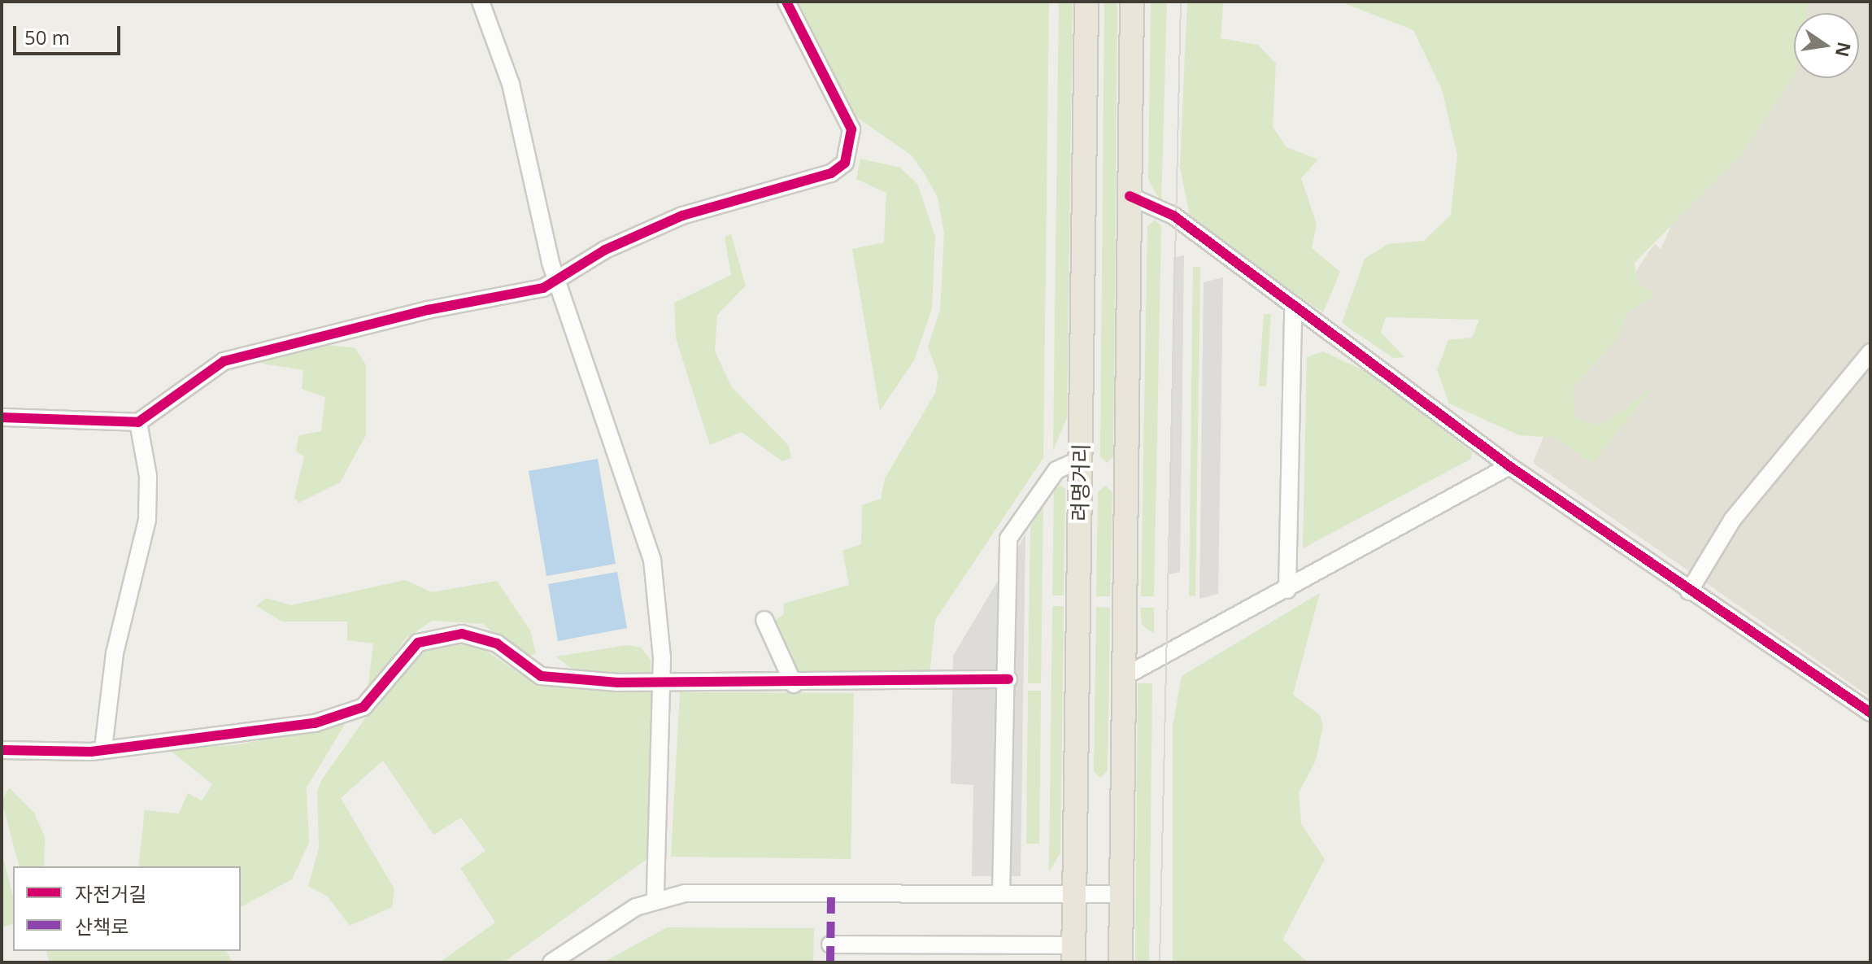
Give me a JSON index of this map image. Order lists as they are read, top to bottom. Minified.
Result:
{"streets":{"highway":["려명거리"]},"legend":["자전거길","산책로"],"scale_bar":"50 m","north":"right"}
